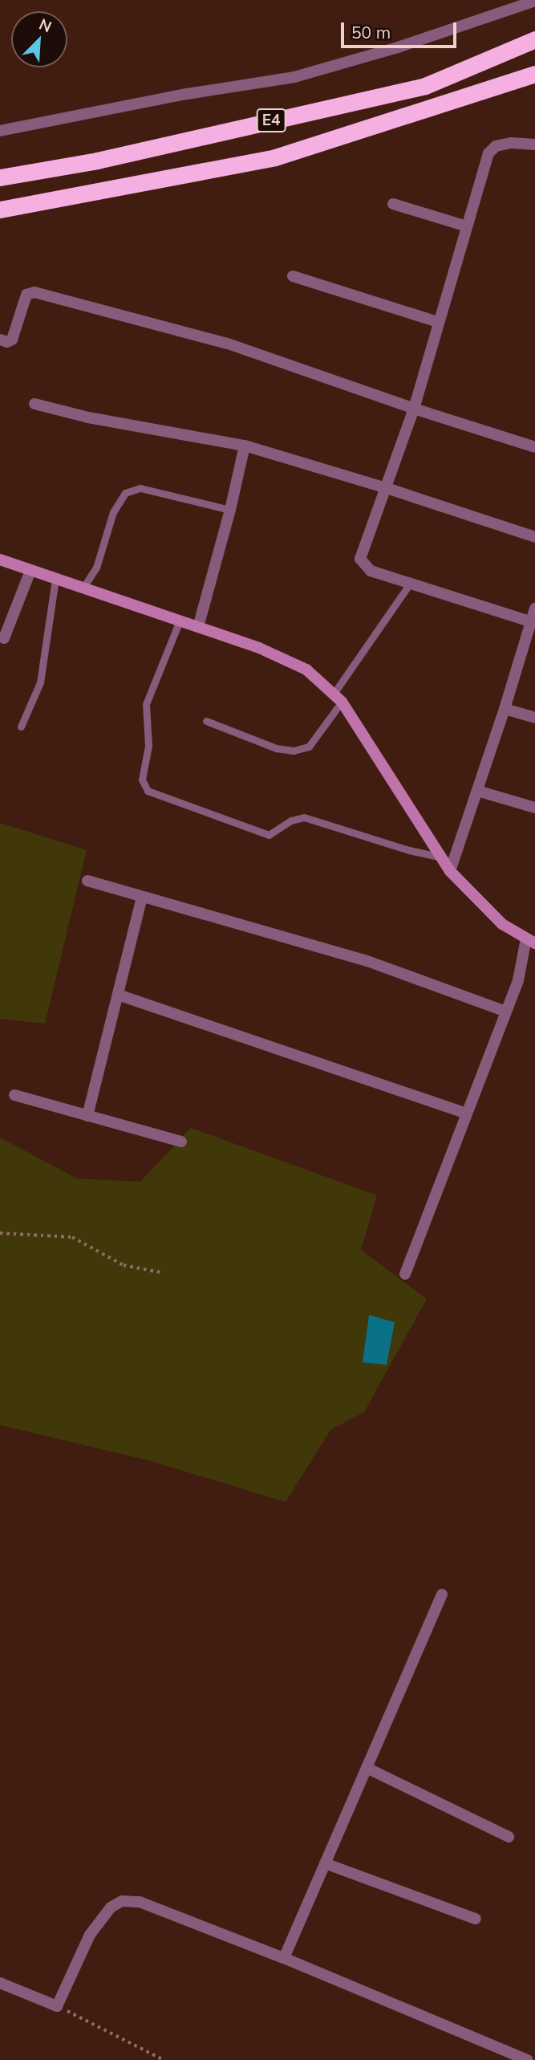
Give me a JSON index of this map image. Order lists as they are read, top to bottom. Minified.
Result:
{"streets":{"highway":["E4"]},"scale_bar":"50 m","north":"top right"}
